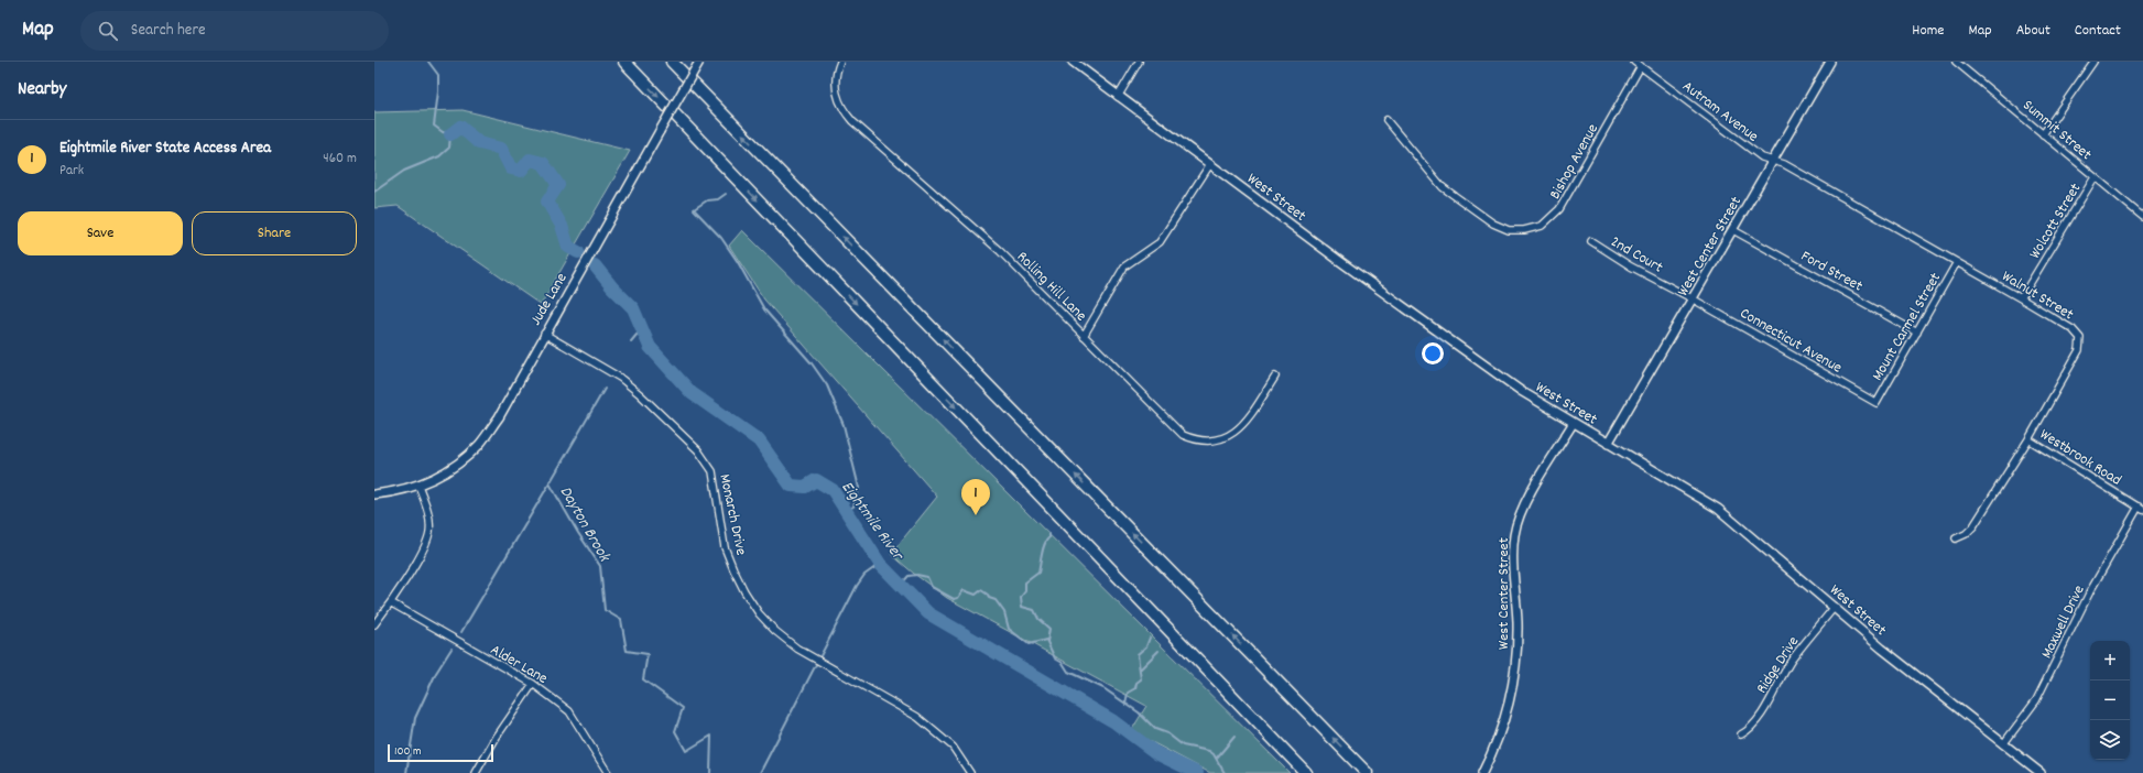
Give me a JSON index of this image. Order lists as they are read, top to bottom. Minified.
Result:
{"streets":{"street":["Autram Avenue","Summit Street","Bishop Avenue","West Street","Wolcott Street","West Center Street","2nd Court","Ford Street","Rolling Hill Lane","Walnut Street","Jude Lane","Mount Carmel Street","Connecticut Avenue","Westbrook Road","Monarch Drive","Maxwell Drive","Alder Lane","Ridge Drive"]},"crossings":[["Autram Avenue","Bishop Avenue"],["Autram Avenue","West Center Street"],["Autram Avenue","Walnut Street"],["Summit Street","Wolcott Street"],["West Street","West Center Street"],["West Street","Maxwell Drive"],["West Street","Ridge Drive"],["Wolcott Street","Walnut Street"],["West Center Street","2nd Court"],["West Center Street","Ford Street"],["West Center Street","Walnut Street"],["West Center Street","Connecticut Avenue"],["2nd Court","Connecticut Avenue"],["Ford Street","Mount Carmel Street"],["Walnut Street","Mount Carmel Street"],["Walnut Street","Westbrook Road"],["Jude Lane","Monarch Drive"],["Mount Carmel Street","Connecticut Avenue"],["Westbrook Road","Maxwell Drive"]],"water":["Eightmile River","Dayton Brook"],"scale_bar":"100 m","page":{"header":"Map","search":"Search here","nav":["Home","Map","About","Contact"],"heading":"Nearby","list":[{"mark":"1","name":"Eightmile River State Access Area","note":"Park","value":"460 m"}],"buttons":["Save","Share"],"pins":"1","map_buttons":["+","−"],"scale":"100 m"}}
